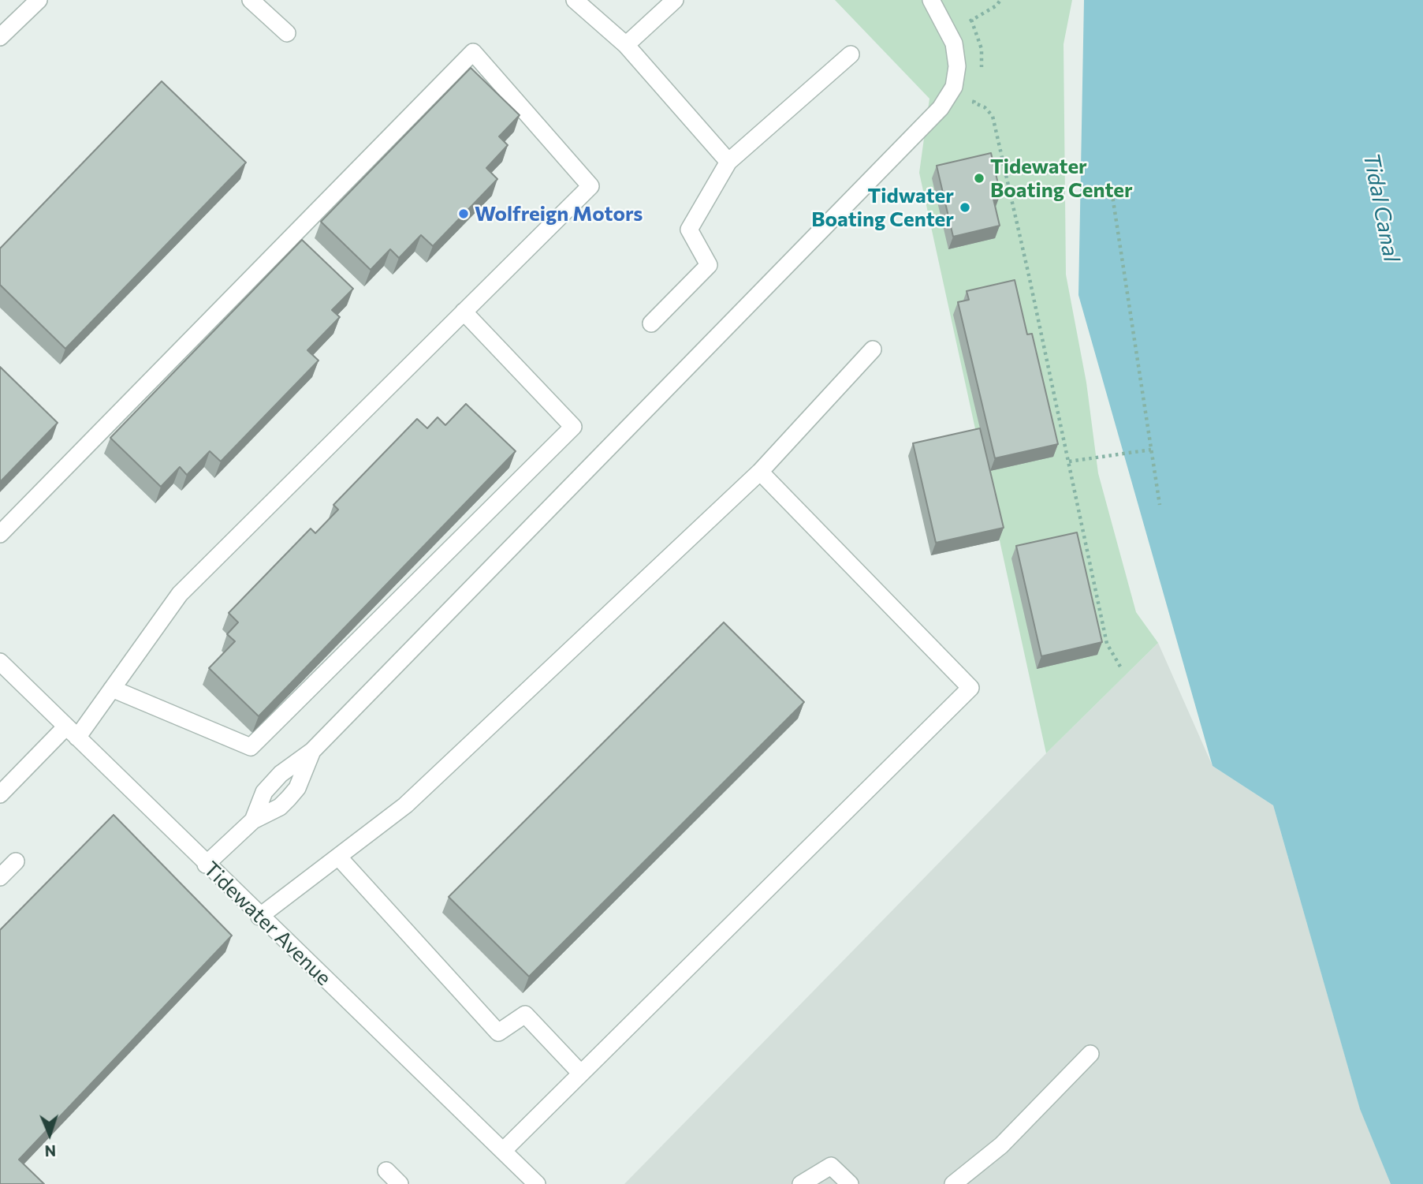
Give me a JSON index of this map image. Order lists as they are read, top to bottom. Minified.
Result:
{"streets":{"street":["Tidewater Avenue"]},"water":["Tidal Canal"],"places":["Tidewater Boating Center","Tidwater Boating Center","Wolfreign Motors"],"north":"bottom"}
